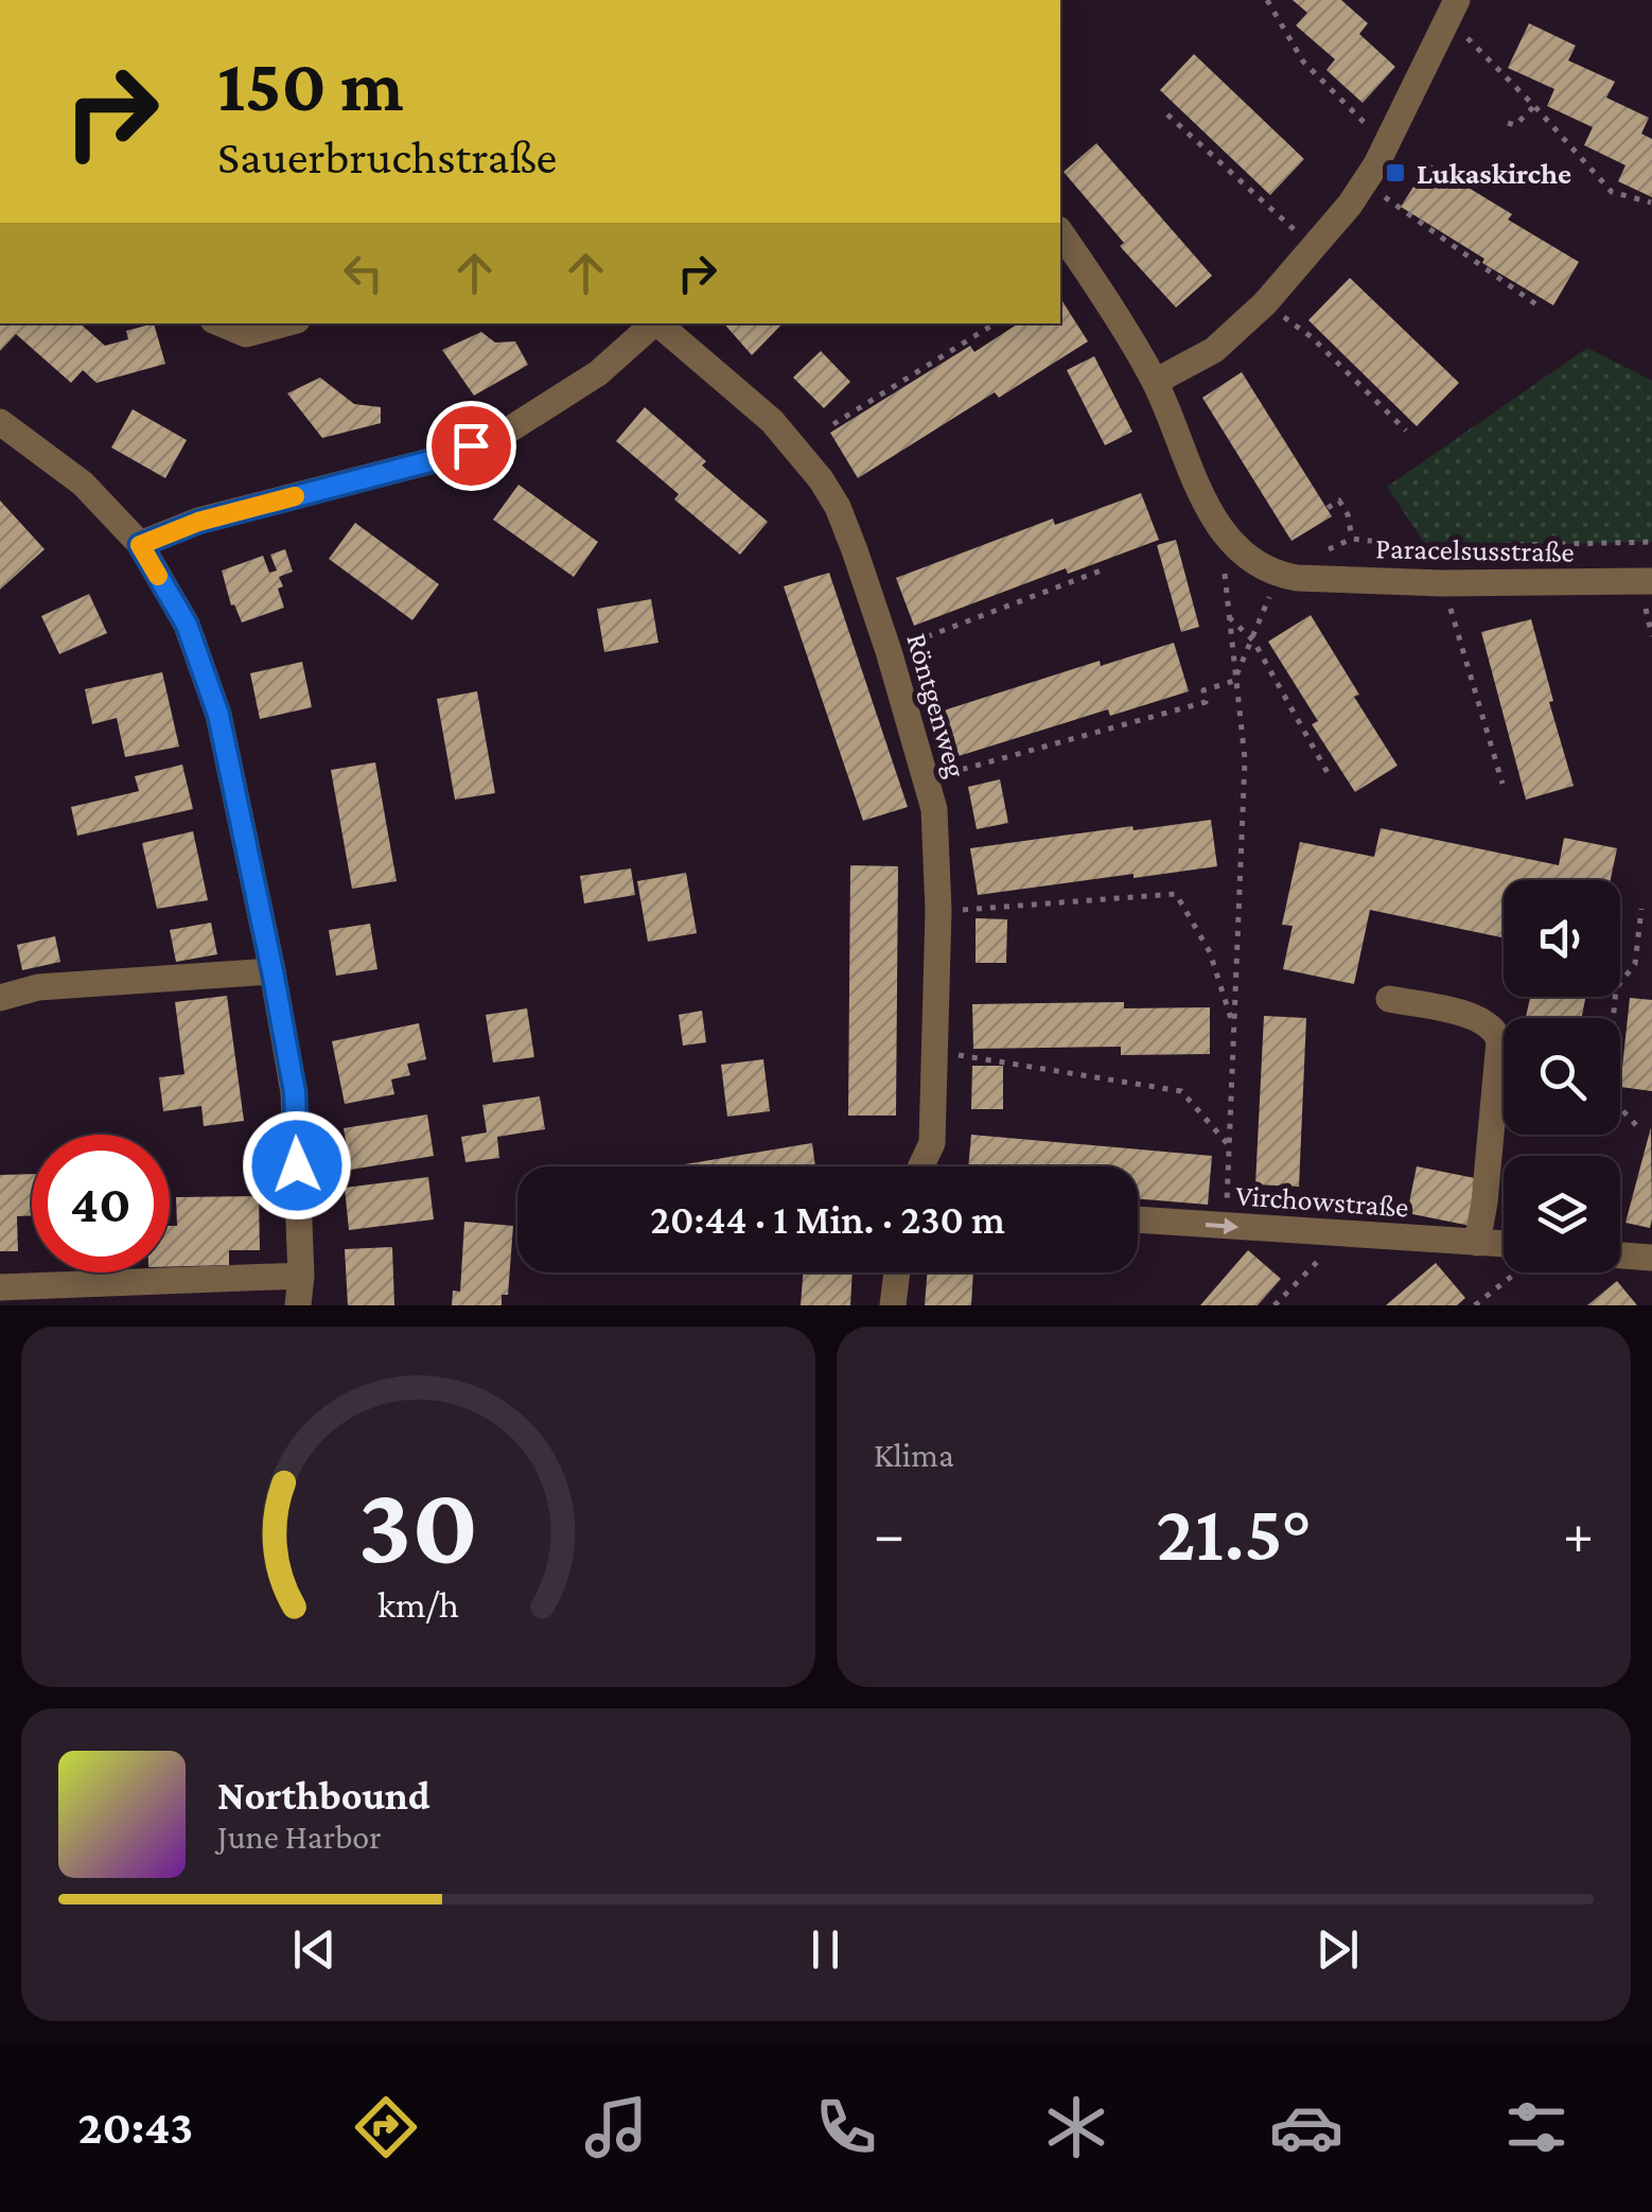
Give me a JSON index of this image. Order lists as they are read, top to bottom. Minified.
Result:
{"streets":{"street":["Paracelsusstraße","Röntgenweg","Virchowstraße"]},"places":{"transit":["Lukaskirche"]},"page":{"turn":["150 m","Sauerbruchstraße"],"limit":"40","trip":"20:44 · 1 Min. · 230 m","tile":"Klima","heat":["−","21.5°","+"],"song":["Northbound","June Harbor"],"tabs":"20:43","gauge":["30","km/h"]}}
